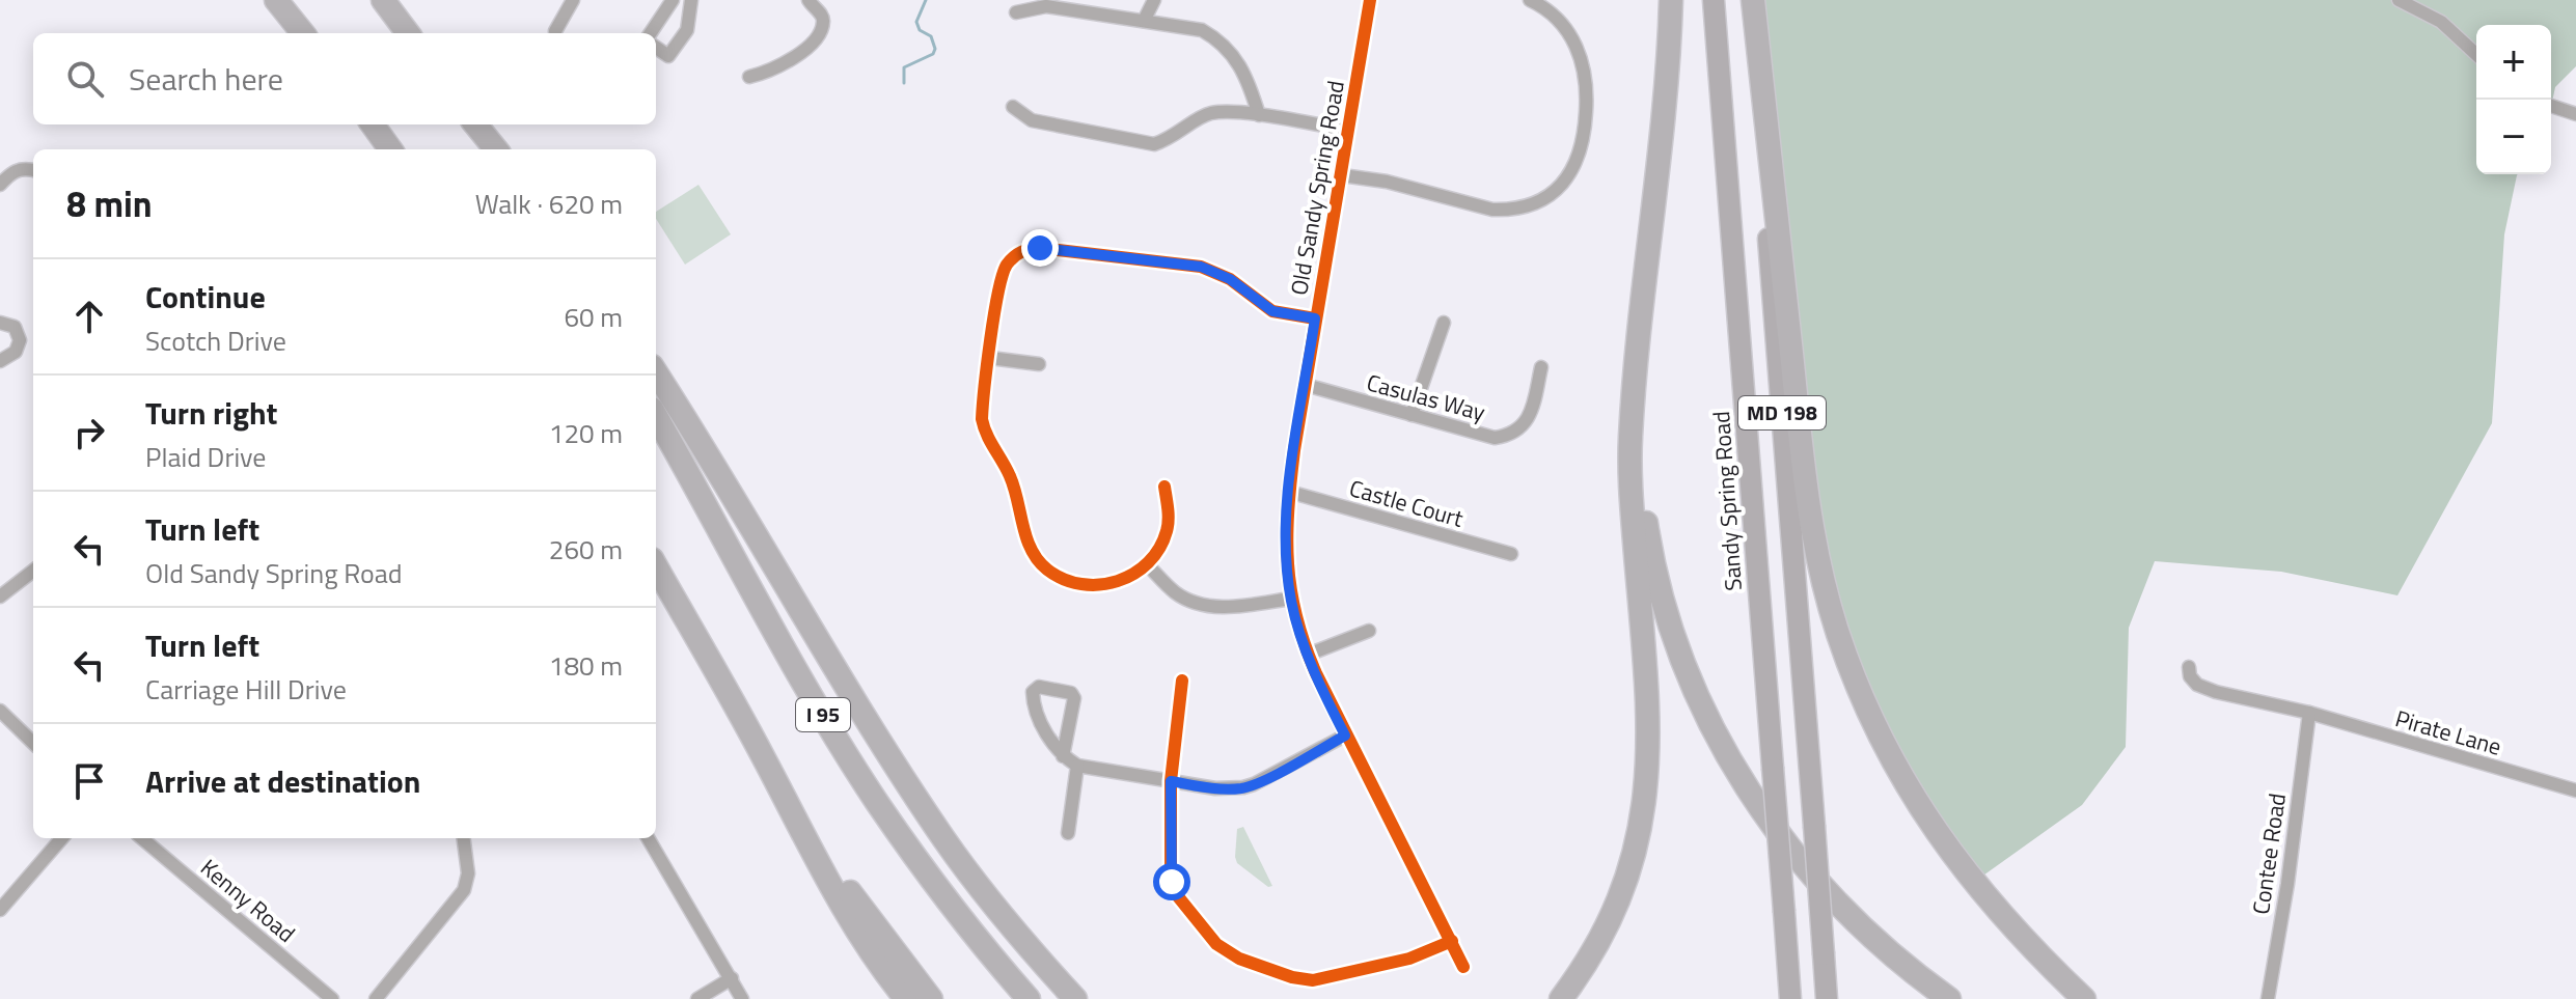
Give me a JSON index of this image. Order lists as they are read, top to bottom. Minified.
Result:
{"streets":{"highway":["I 95"],"main road":["MD 198","Sandy Spring Road"],"street":["Old Sandy Spring Road","Casulas Way","Castle Court","Pirate Lane","Contee Road","Kenny Road"]},"crossings":[["Old Sandy Spring Road","Casulas Way"],["Old Sandy Spring Road","Castle Court"],["Pirate Lane","Contee Road"]],"page":{"map_buttons":["+","−"],"search":"Search here","heading":["8 min","Walk · 620 m"],"list":[["Continue","Scotch Drive","60 m"],["Turn right","Plaid Drive","120 m"],["Turn left","Old Sandy Spring Road","260 m"],["Turn left","Carriage Hill Drive","180 m"],"Arrive at destination"]}}
